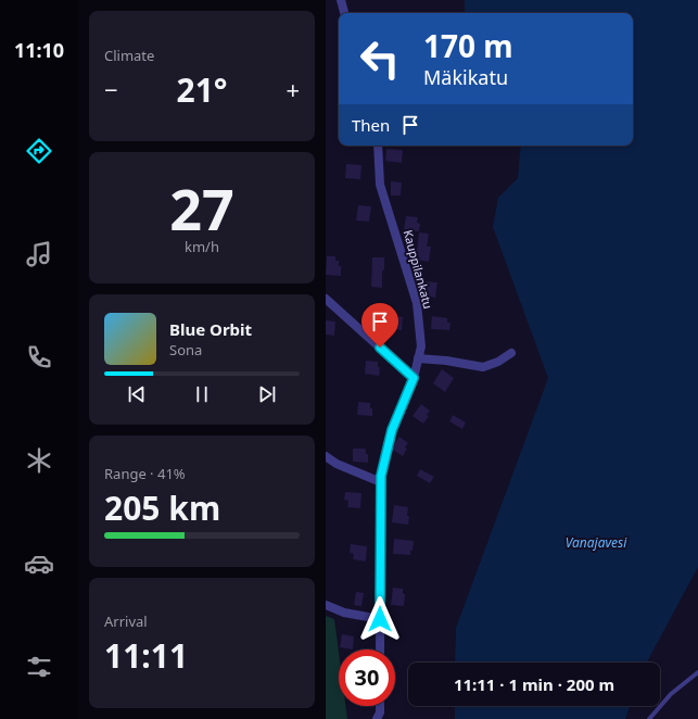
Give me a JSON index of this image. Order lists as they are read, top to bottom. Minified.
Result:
{"streets":{"street":["Kauppilankatu"]},"water":["Vanajavesi"],"page":{"tabs":"11:10","tile":["Climate",["27","km/h"],["Range · 41%","205 km"],["Arrival","11:11"]],"turn":["170 m","Mäkikatu"],"heat":["−","21°","+"],"then":"Then","song":["Blue Orbit","Sona"],"limit":"30","trip":"11:11 · 1 min · 200 m"}}
